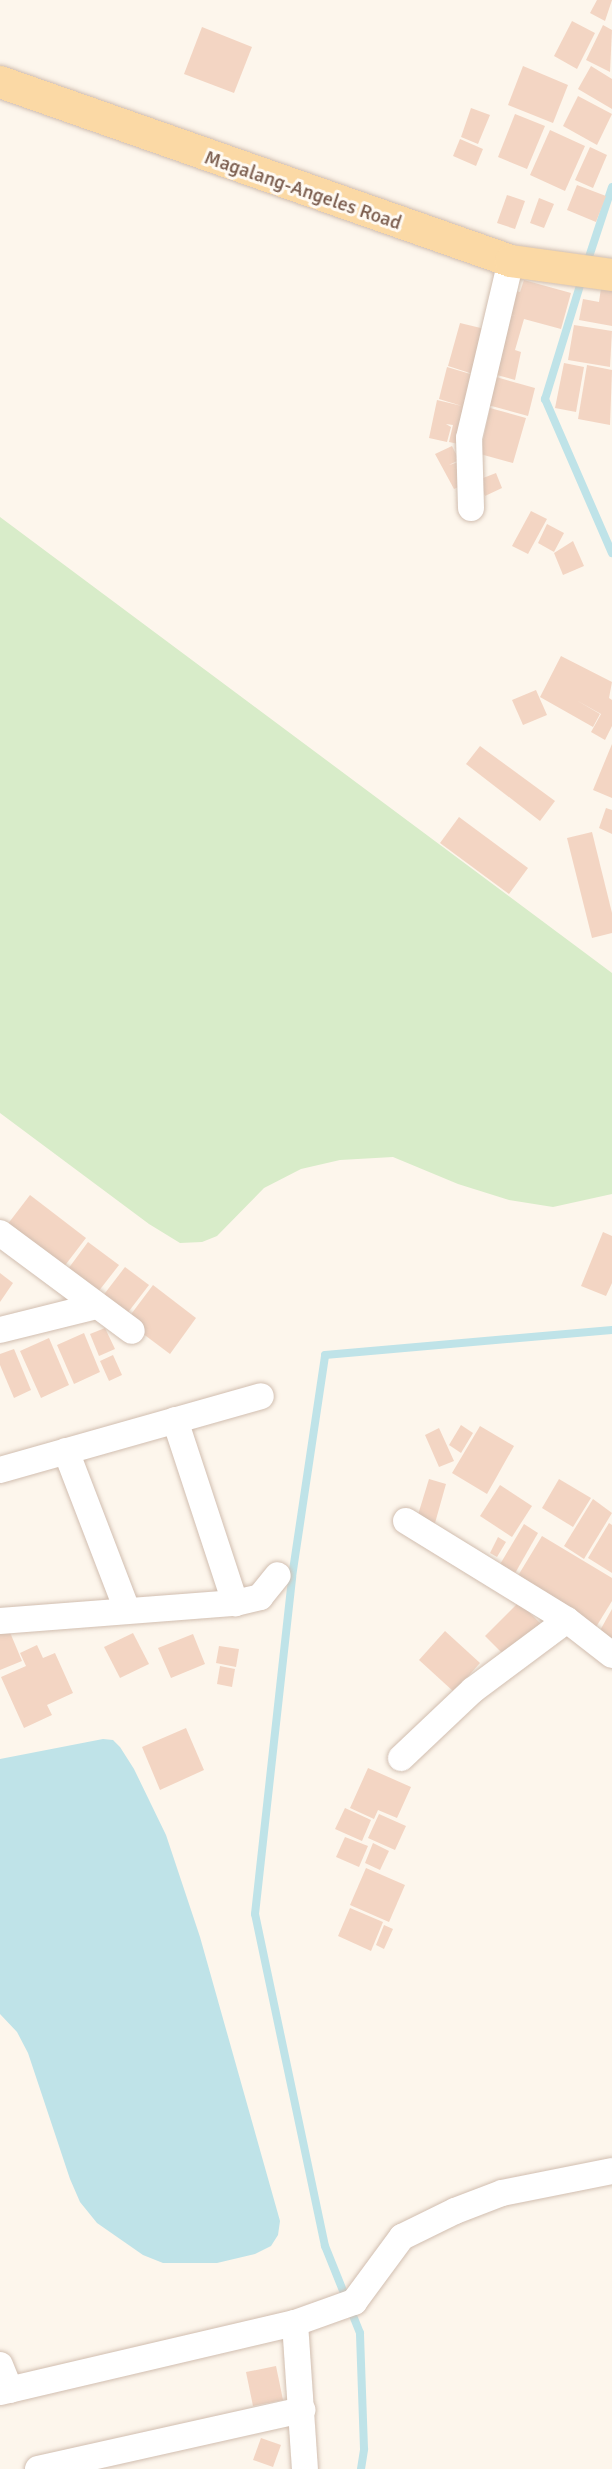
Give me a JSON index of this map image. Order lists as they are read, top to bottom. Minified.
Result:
{"streets":{"main road":["Magalang-Angeles Road"]}}
